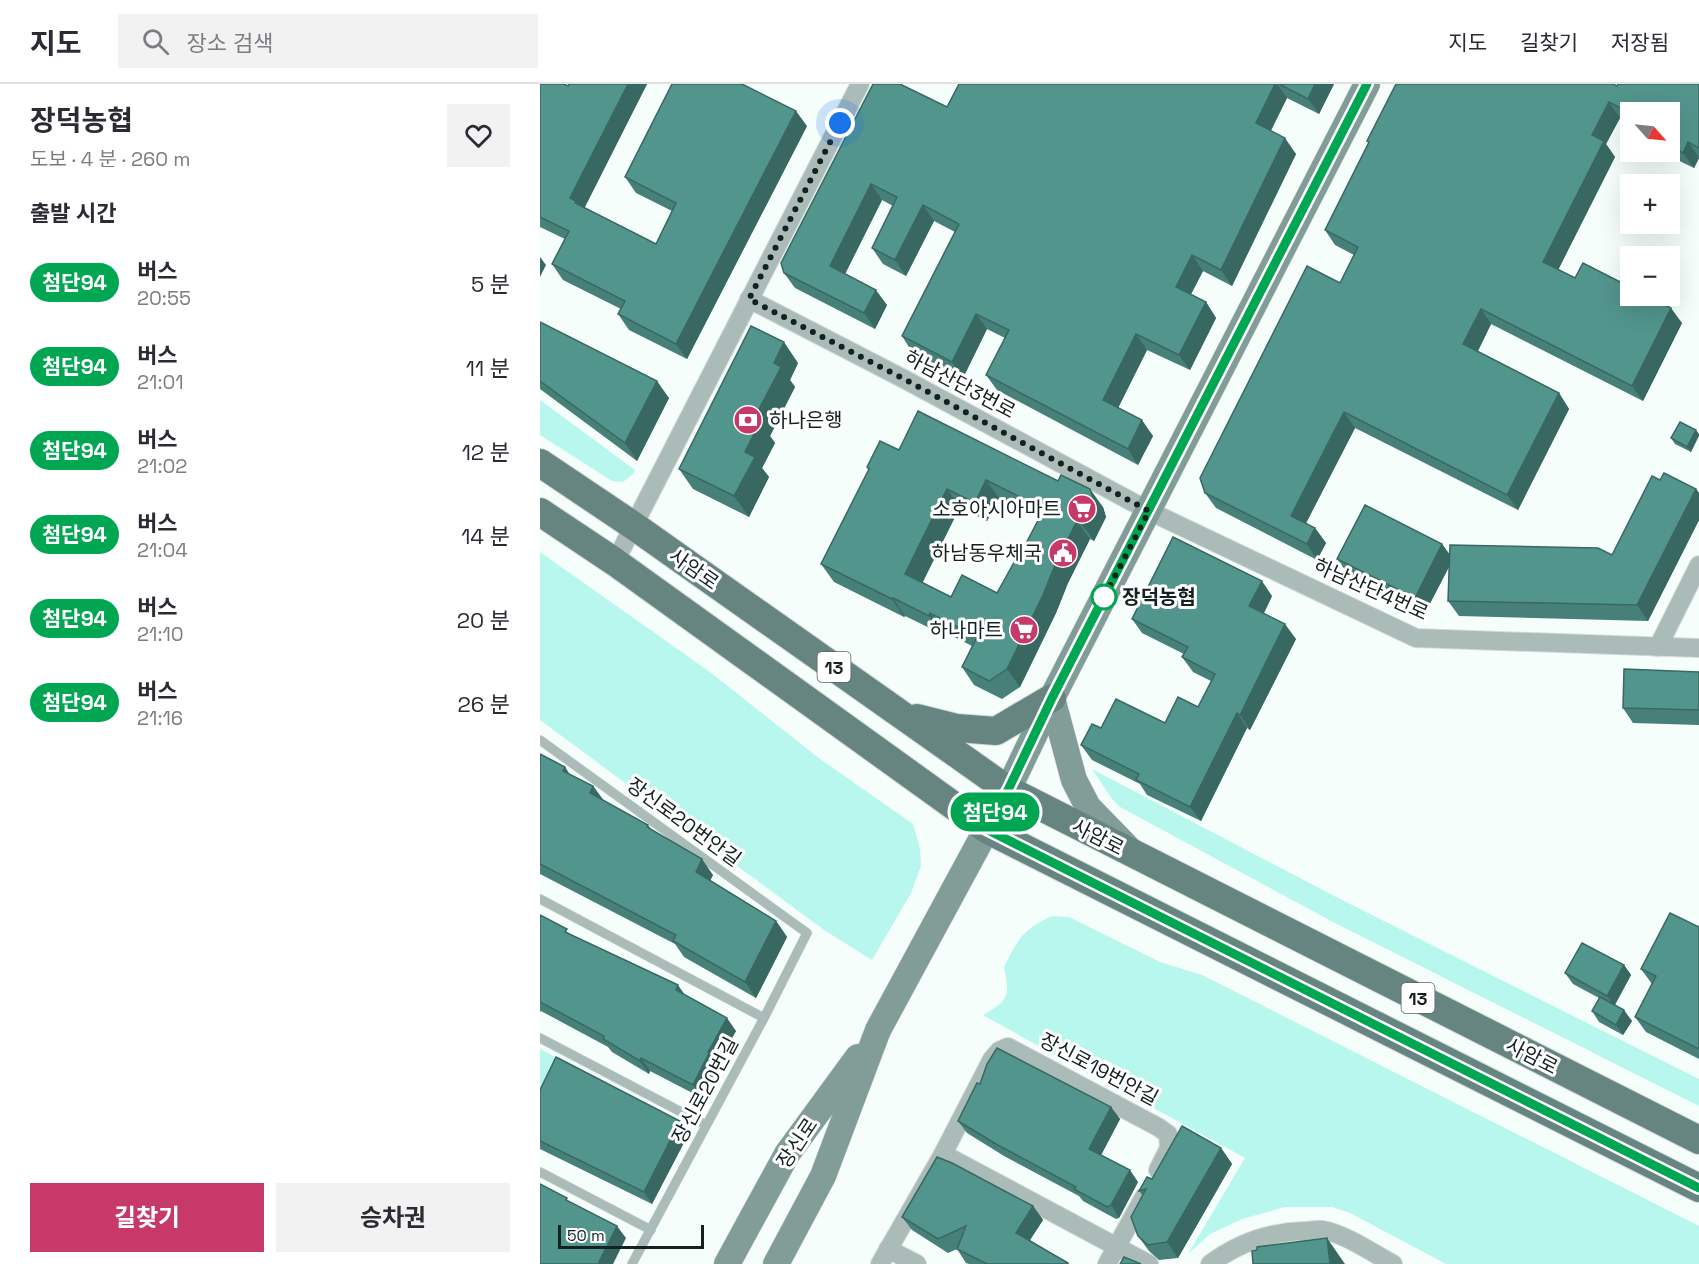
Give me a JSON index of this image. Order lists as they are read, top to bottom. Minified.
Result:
{"streets":{"main road":["사암로","13"],"street":["하남산단3번로","하남산단4번로","장신로19번안길","장신로"],"lane":["장신로20번안길","장신로20번길"]},"crossings":[["하남산단3번로","하남산단4번로"],["하남산단3번로","장신로"],["사암로","장신로"],["하남산단4번로","장신로"],["장신로20번안길","장신로20번길"]],"places":{"bank":["하나은행"],"supermarket":["소호아시아마트","하나마트"],"public building":["하남동우체국"],"other":["장덕농협"]},"lines":["bus line 첨단94"],"scale_bar":"50 m","north":"bottom right","page":{"header":"지도","search":"장소 검색","nav":["지도","길찾기","저장됨"],"heading":[["장덕농협","도보 · 4 분 · 260 m"],"출발 시간"],"on_map":"첨단94","map_buttons":["+","−"],"list":[{"mark":"첨단94","name":"버스","note":"20:55","value":"5 분"},{"mark":"첨단94","name":"버스","note":"21:01","value":"11 분"},{"mark":"첨단94","name":"버스","note":"21:02","value":"12 분"},{"mark":"첨단94","name":"버스","note":"21:04","value":"14 분"},{"mark":"첨단94","name":"버스","note":"21:10","value":"20 분"},{"mark":"첨단94","name":"버스","note":"21:16","value":"26 분"}],"buttons":["길찾기","승차권"],"scale":"50 m"}}
